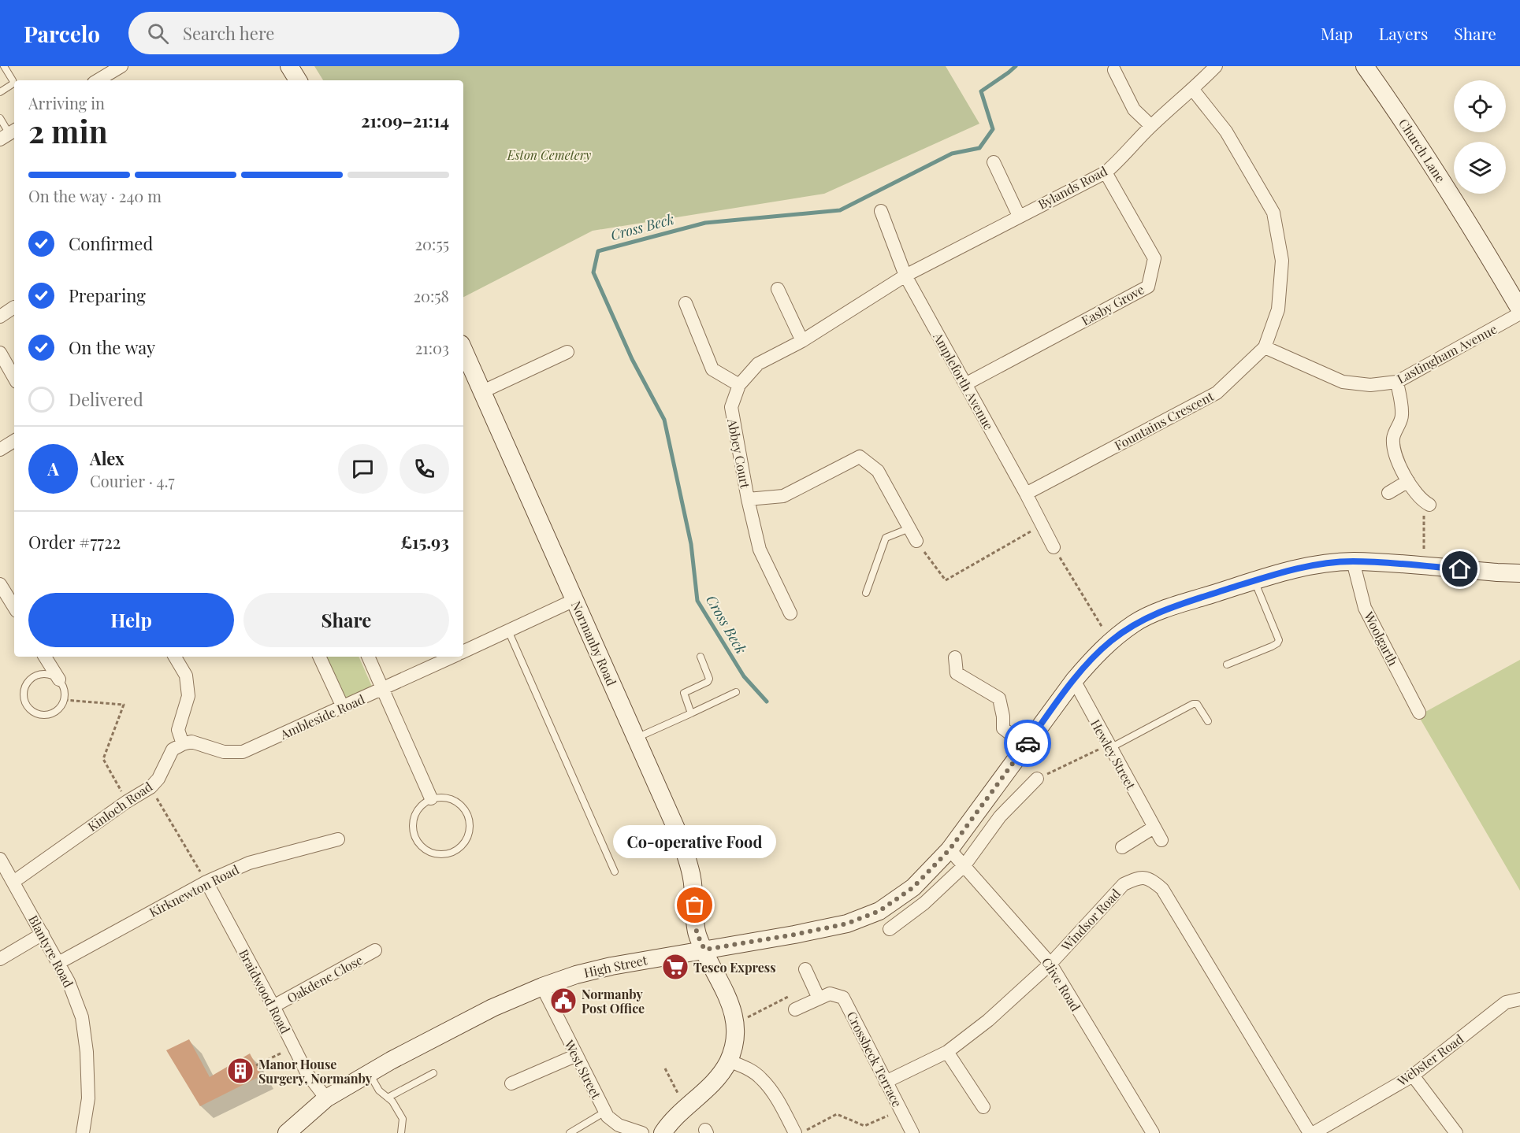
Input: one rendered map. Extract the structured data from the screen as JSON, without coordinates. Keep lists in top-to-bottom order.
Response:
{
  "streets": {
    "main road": ["Church Lane", "Normanby Road", "High Street"],
    "street": [
      "Bylands Road",
      "Easby Grove",
      "Lastingham Avenue",
      "Ampleforth Avenue",
      "Fountains Crescent",
      "Abbey Court",
      "Woolgarth",
      "Ambleside Road",
      "Hewley Street",
      "Kinloch Road",
      "Kirknewton Road",
      "Windsor Road",
      "Blantyre Road",
      "Oakdene Close",
      "Clive Road",
      "Braidwood Road",
      "Crossbeck Terrace",
      "Webster Road",
      "West Street"
    ]
  },
  "crossings": [
    ["Bylands Road", "Easby Grove"],
    ["Bylands Road", "Ampleforth Avenue"],
    ["Bylands Road", "Fountains Crescent"],
    ["Bylands Road", "Abbey Court"],
    ["Easby Grove", "Ampleforth Avenue"],
    ["Lastingham Avenue", "Fountains Crescent"],
    ["Ampleforth Avenue", "Fountains Crescent"],
    ["Ampleforth Avenue", "Abbey Court"],
    ["Woolgarth", "High Street"],
    ["Normanby Road", "High Street"],
    ["Ambleside Road", "Kinloch Road"],
    ["Hewley Street", "High Street"],
    ["Kinloch Road", "Blantyre Road"],
    ["Kirknewton Road", "Blantyre Road"],
    ["Kirknewton Road", "Braidwood Road"],
    ["Windsor Road", "Clive Road"],
    ["Windsor Road", "Crossbeck Terrace"],
    ["High Street", "Clive Road"],
    ["High Street", "Braidwood Road"],
    ["High Street", "West Street"],
    ["Oakdene Close", "Braidwood Road"]
  ],
  "water": ["Cross Beck"],
  "parks": ["Eston Cemetery"],
  "places": {
    "other": ["Co-operative Food"],
    "supermarket": ["Tesco Express"],
    "public building": ["Normanby Post Office"],
    "building": ["Manor House Surgery, Normanby"]
  },
  "page": {
    "header": "Parcelo",
    "search": "Search here",
    "nav": ["Map", "Layers", "Share"],
    "heading": ["2 min", "Arriving in", "21:09–21:14"],
    "panel": [
      "Alex",
      "Courier · 4.7",
      "Order #7722",
      "£15.93"
    ],
    "bar": "On the way · 240 m",
    "list": [
      ["Confirmed", "20:55"],
      ["Preparing", "20:58"],
      ["On the way", "21:03"],
      "Delivered"
    ],
    "round": "A",
    "buttons": ["Help", "Share"],
    "bubble": "Co-operative Food"
  }
}
